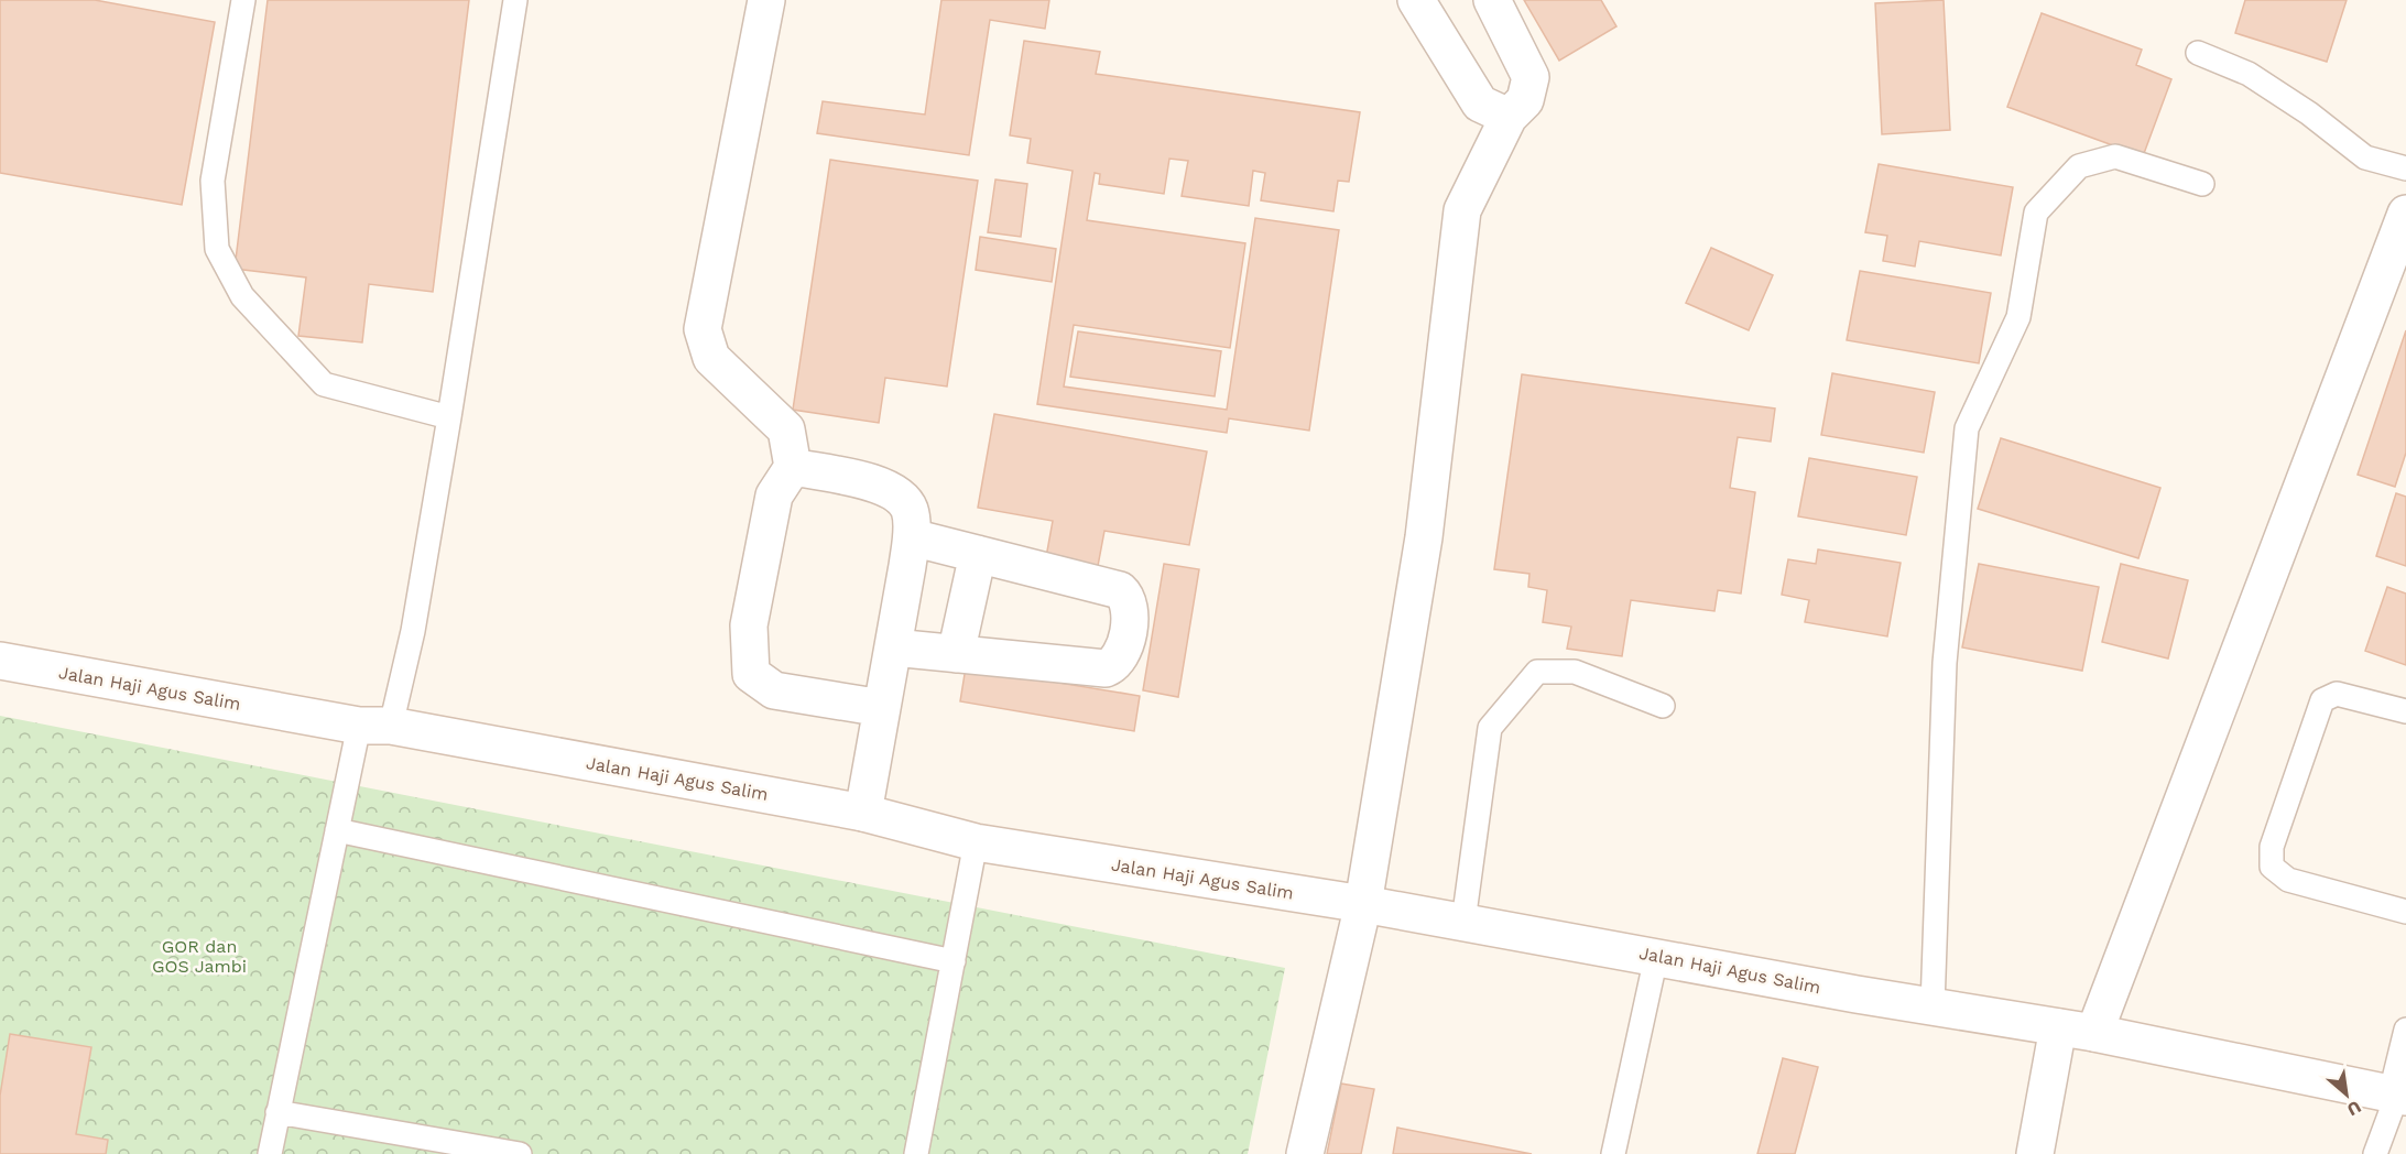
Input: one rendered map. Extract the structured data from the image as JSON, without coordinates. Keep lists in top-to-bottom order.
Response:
{
  "streets": {
    "street": ["Jalan Haji Agus Salim"]
  },
  "parks": ["GOR dan GOS Jambi"],
  "north": "bottom right"
}
